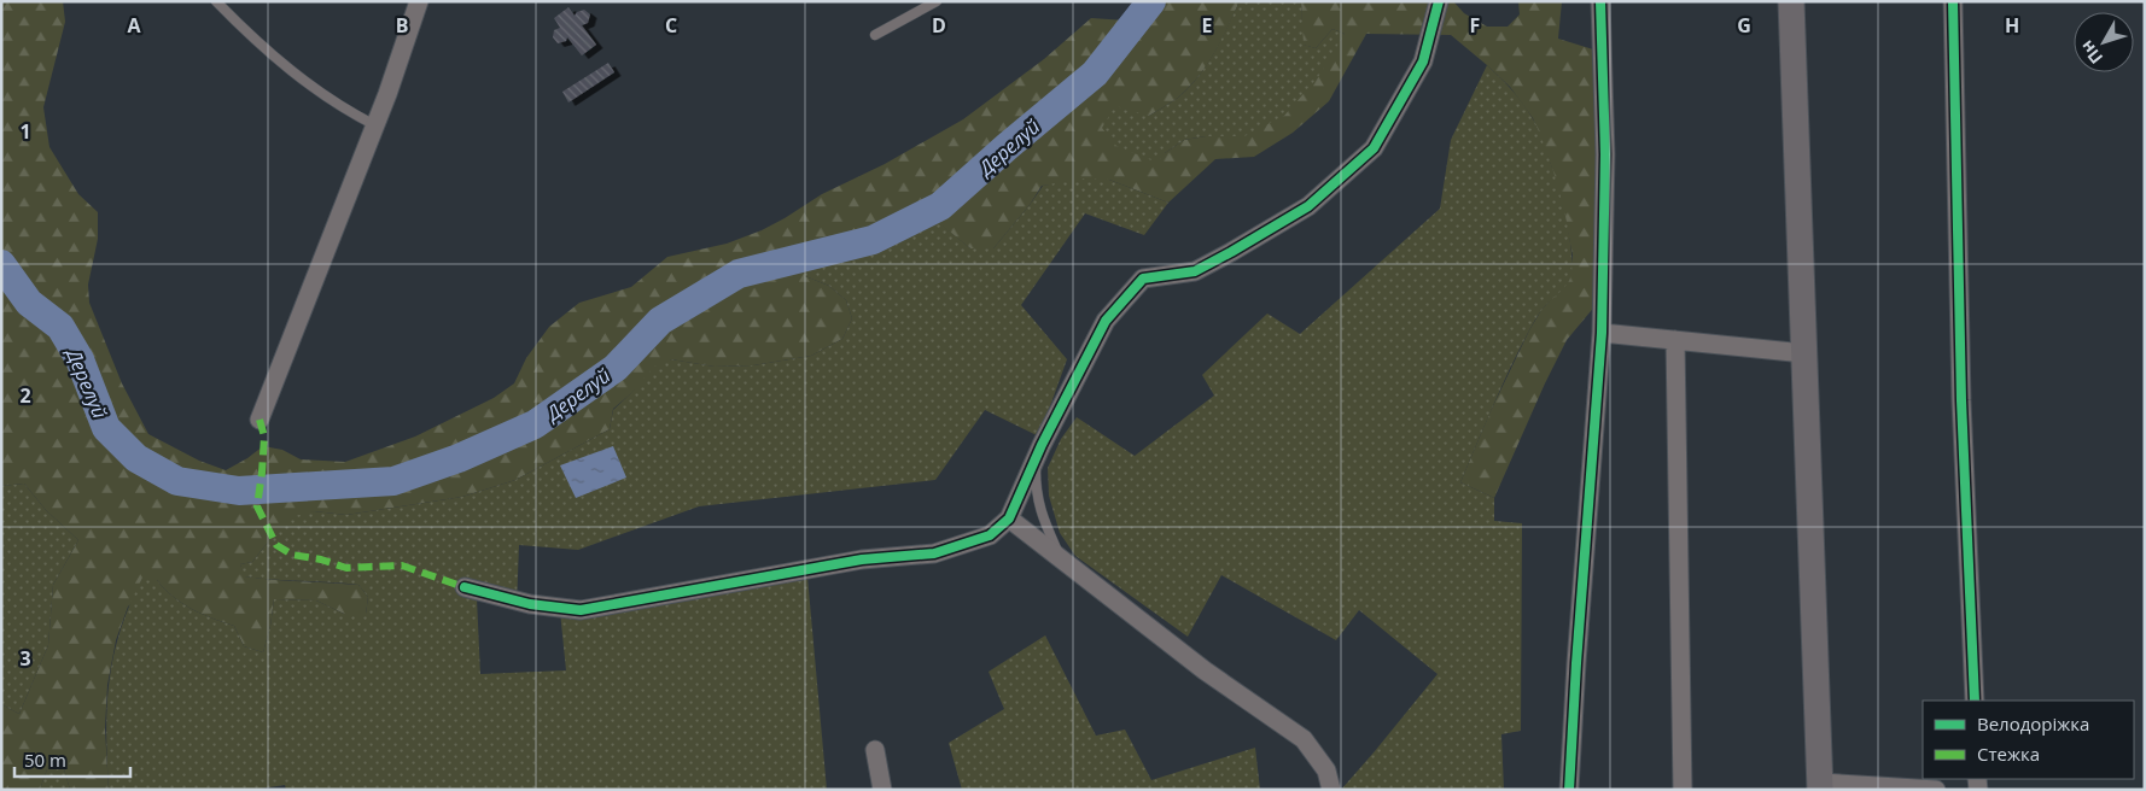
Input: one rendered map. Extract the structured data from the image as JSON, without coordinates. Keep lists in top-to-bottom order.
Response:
{
  "water": ["Дерелуй"],
  "legend": ["Велодоріжка", "Стежка"],
  "scale_bar": "50 m",
  "north": "bottom left",
  "grid": {
    "columns": [
      "A",
      "B",
      "C",
      "D",
      "E",
      "F",
      "G",
      "H"
    ],
    "rows": ["1", "2", "3"]
  }
}
